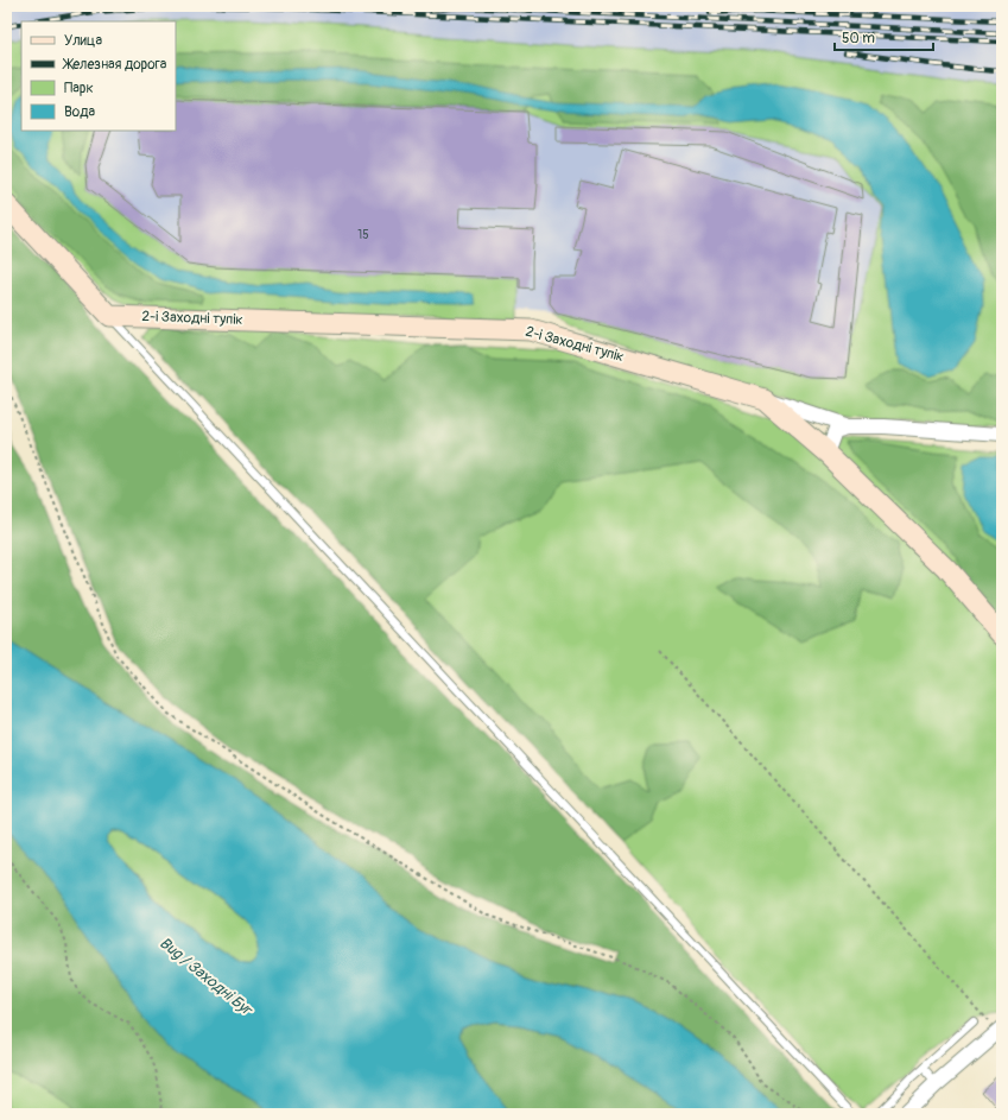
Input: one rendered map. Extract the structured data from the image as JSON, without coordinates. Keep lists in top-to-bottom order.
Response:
{
  "streets": {
    "main road": ["2-і Заходні тупік"]
  },
  "water": ["Bug / Заходні Буг"],
  "house_numbers": ["15"],
  "legend": [
    "Улица",
    "Железная дорога",
    "Парк",
    "Вода"
  ],
  "scale_bar": "50 m"
}
